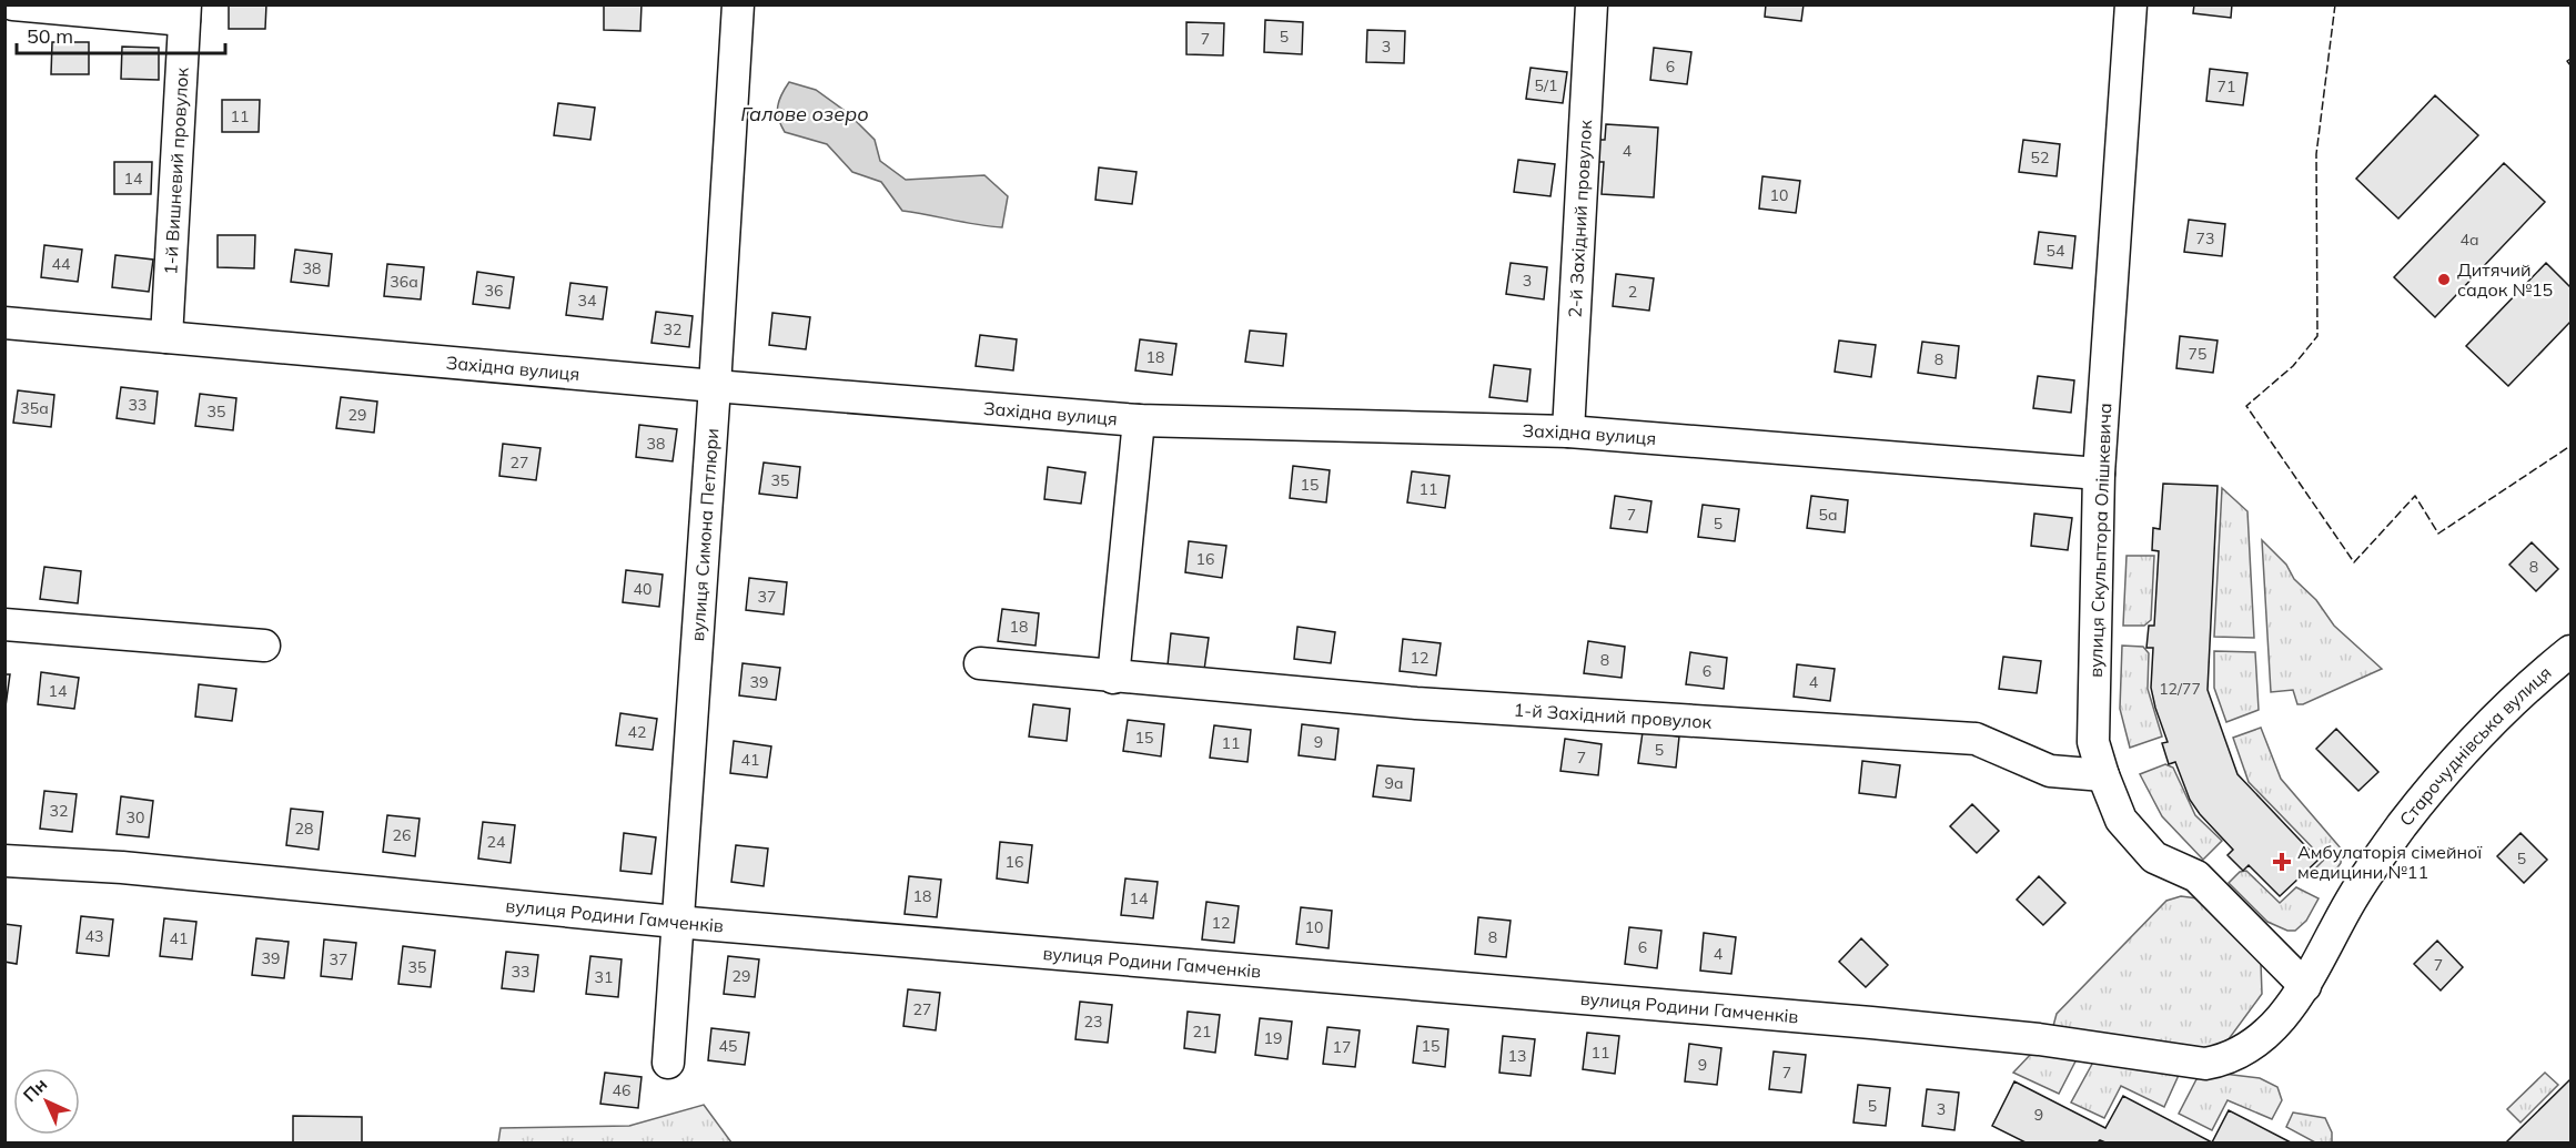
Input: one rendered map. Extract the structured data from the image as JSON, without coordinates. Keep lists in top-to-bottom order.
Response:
{
  "streets": {
    "street": [
      "1-й Вишневий провулок",
      "2-й Західний провулок",
      "Західна вулиця",
      "вулиця Симона Петлюри",
      "вулиця Скульптора Олішкевича",
      "1-й Західний провулок",
      "Старочуднівська вулиця",
      "вулиця Родини Гамченків"
    ]
  },
  "crossings": [
    ["1-й Вишневий провулок", "Західна вулиця"],
    ["2-й Західний провулок", "Західна вулиця"],
    ["Західна вулиця", "вулиця Симона Петлюри"],
    ["Західна вулиця", "вулиця Скульптора Олішкевича"],
    ["вулиця Симона Петлюри", "вулиця Родини Гамченків"],
    ["вулиця Скульптора Олішкевича", "1-й Західний провулок"],
    ["вулиця Скульптора Олішкевича", "Старочуднівська вулиця"],
    ["Старочуднівська вулиця", "вулиця Родини Гамченків"]
  ],
  "water": ["Галове озеро"],
  "places": {
    "other": ["Дитячий садок №15"],
    "health": ["Амбулаторія сімейної медицини №11"]
  },
  "house_numbers": [
    "5",
    "7",
    "3",
    "6",
    "5/1",
    "71",
    "11",
    "4",
    "52",
    "14",
    "10",
    "73",
    "4а",
    "54",
    "44",
    "38",
    "3",
    "36а",
    "36",
    "2",
    "34",
    "32",
    "75",
    "18",
    "8",
    "33",
    "35а",
    "35",
    "29",
    "38",
    "27",
    "35",
    "15",
    "11",
    "7",
    "5а",
    "5",
    "16",
    "8",
    "40",
    "37",
    "18",
    "12",
    "8",
    "6",
    "39",
    "4",
    "12/77",
    "14",
    "42",
    "15",
    "9",
    "11",
    "5",
    "7",
    "41",
    "9а",
    "32",
    "30",
    "28",
    "26",
    "24",
    "5",
    "16",
    "18",
    "14",
    "12",
    "10",
    "43",
    "8",
    "41",
    "6",
    "4",
    "39",
    "37",
    "7",
    "35",
    "33",
    "29",
    "31",
    "27",
    "23",
    "21",
    "19",
    "45",
    "15",
    "17",
    "11",
    "13",
    "9",
    "7",
    "46",
    "5",
    "3",
    "9"
  ],
  "scale_bar": "50 m",
  "north": "top left"
}
